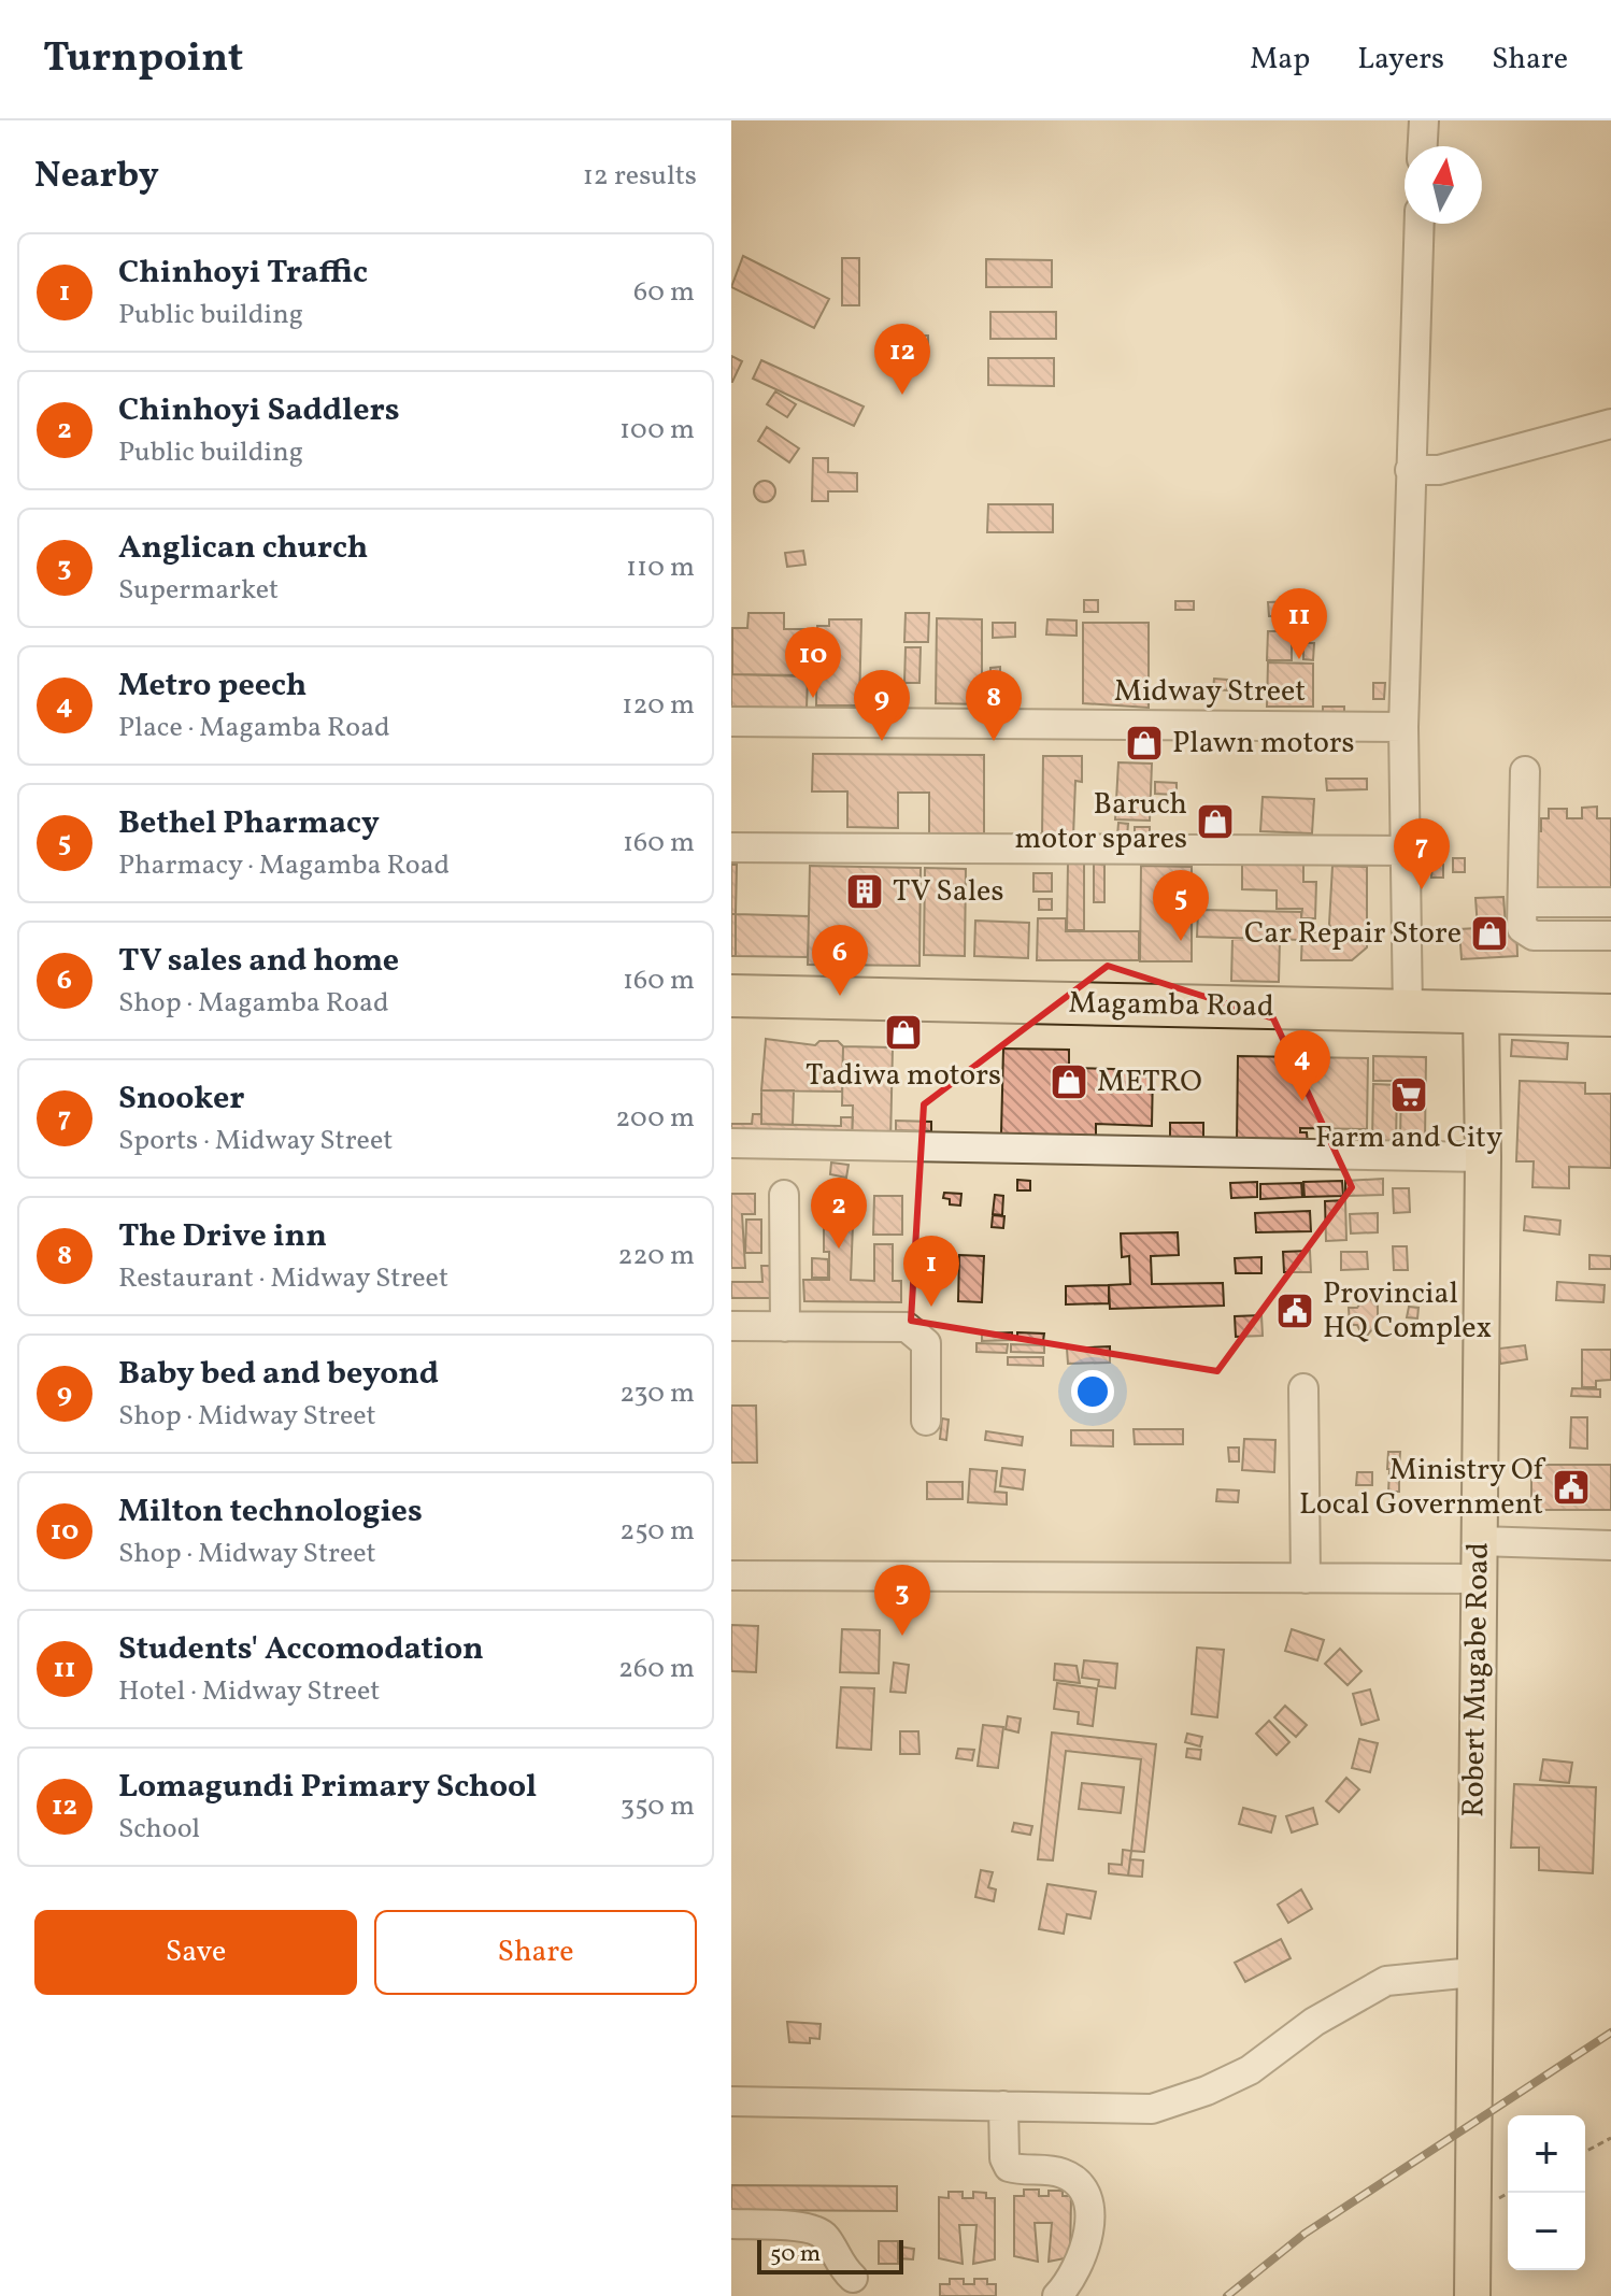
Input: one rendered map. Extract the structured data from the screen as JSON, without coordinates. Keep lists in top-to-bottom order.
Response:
{
  "streets": {
    "highway": ["Magamba Road"],
    "main road": ["Robert Mugabe Road"],
    "street": ["Midway Street"]
  },
  "crossings": [
    ["Magamba Road", "Robert Mugabe Road"]
  ],
  "places": {
    "shop": [
      "Plawn motors",
      "Baruch motor spares",
      "Car Repair Store",
      "Tadiwa motors",
      "METRO"
    ],
    "building": ["TV Sales"],
    "supermarket": ["Farm and City"],
    "public building": ["Provincial HQ Complex", "Ministry Of Local Government"]
  },
  "scale_bar": "50 m",
  "north": "top",
  "page": {
    "header": "Turnpoint",
    "nav": ["Map", "Layers", "Share"],
    "heading": ["Nearby", "12 results"],
    "list": [
      {
        "mark": "1",
        "name": "Chinhoyi Traffic",
        "note": "Public building",
        "value": "60 m"
      },
      {
        "mark": "2",
        "name": "Chinhoyi Saddlers",
        "note": "Public building",
        "value": "100 m"
      },
      {
        "mark": "3",
        "name": "Anglican church",
        "note": "Supermarket",
        "value": "110 m"
      },
      {
        "mark": "4",
        "name": "Metro peech",
        "note": "Place · Magamba Road",
        "value": "120 m"
      },
      {
        "mark": "5",
        "name": "Bethel Pharmacy",
        "note": "Pharmacy · Magamba Road",
        "value": "160 m"
      },
      {
        "mark": "6",
        "name": "TV sales and home",
        "note": "Shop · Magamba Road",
        "value": "160 m"
      },
      {
        "mark": "7",
        "name": "Snooker",
        "note": "Sports · Midway Street",
        "value": "200 m"
      },
      {
        "mark": "8",
        "name": "The Drive inn",
        "note": "Restaurant · Midway Street",
        "value": "220 m"
      },
      {
        "mark": "9",
        "name": "Baby bed and beyond",
        "note": "Shop · Midway Street",
        "value": "230 m"
      },
      {
        "mark": "10",
        "name": "Milton technologies",
        "note": "Shop · Midway Street",
        "value": "250 m"
      },
      {
        "mark": "11",
        "name": "Students' Accomodation",
        "note": "Hotel · Midway Street",
        "value": "260 m"
      },
      {
        "mark": "12",
        "name": "Lomagundi Primary School",
        "note": "School",
        "value": "350 m"
      }
    ],
    "pins": [
      "12",
      "11",
      "10",
      "8",
      "9",
      "7",
      "5",
      "6",
      "4",
      "2",
      "1",
      "3"
    ],
    "buttons": ["Save", "Share"],
    "map_buttons": ["+", "−"],
    "scale": "50 m"
  }
}
